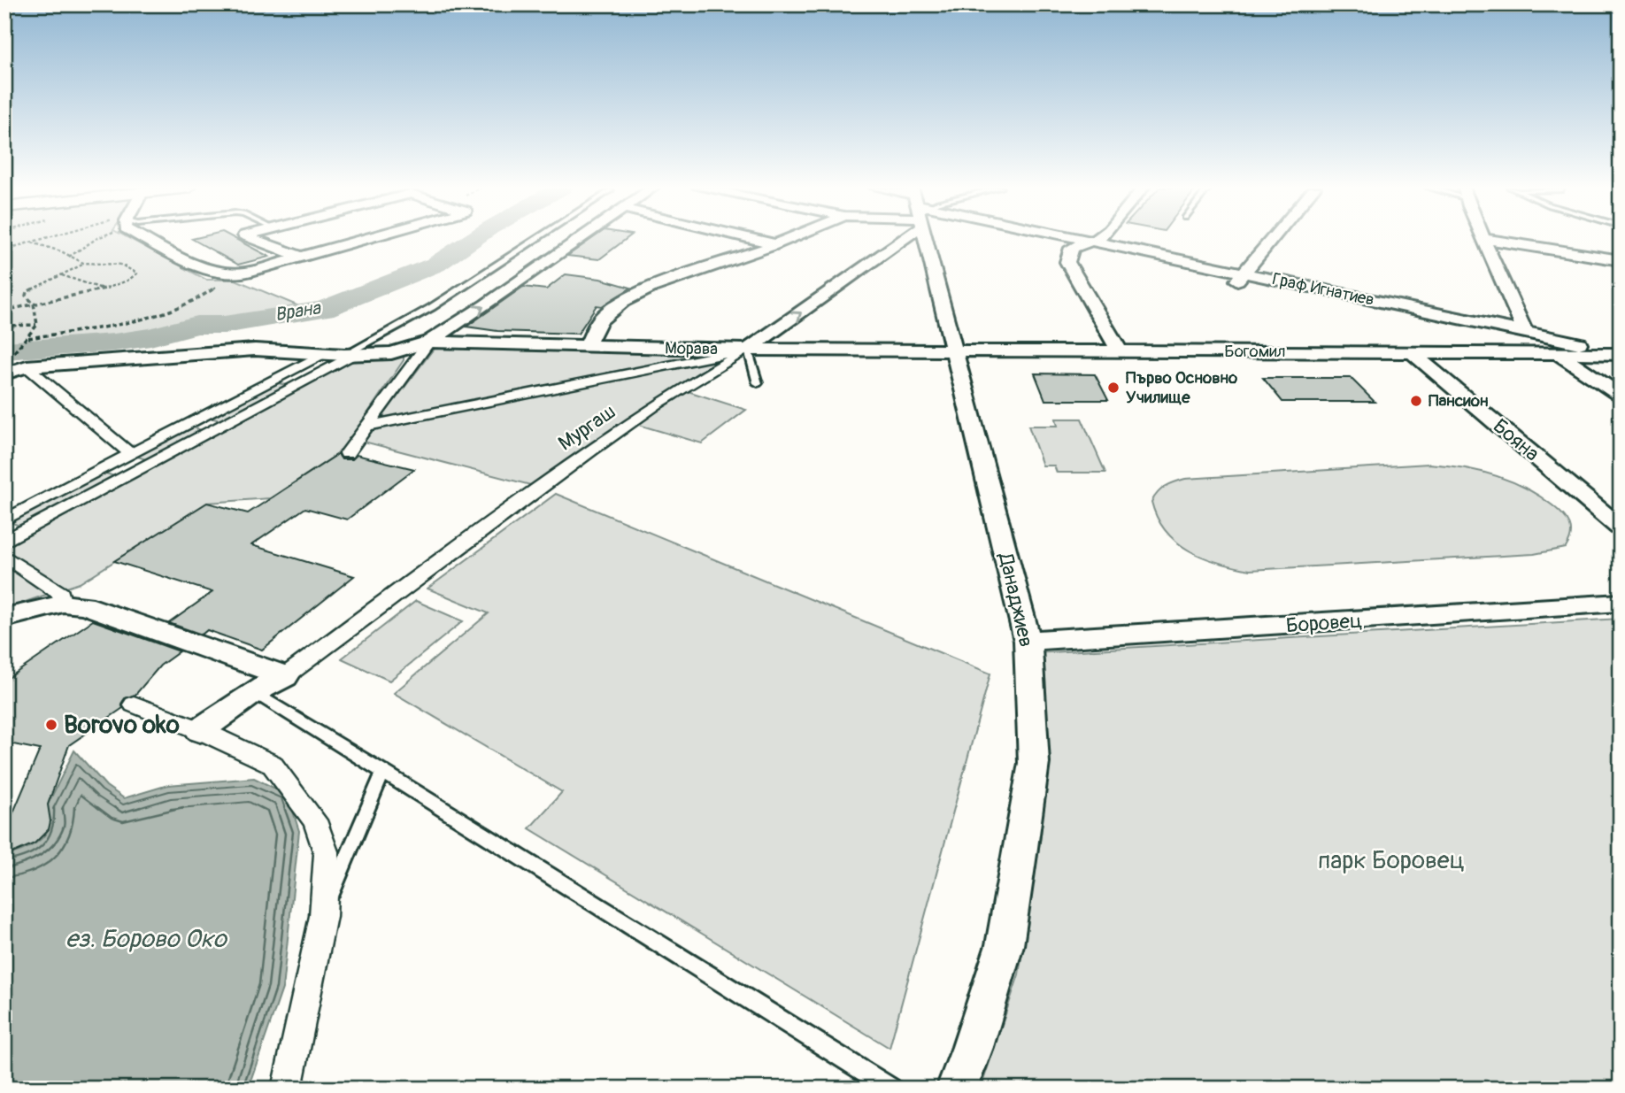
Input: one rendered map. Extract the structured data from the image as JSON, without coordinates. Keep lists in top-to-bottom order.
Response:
{
  "streets": {
    "street": [
      "Граф Игнатиев",
      "Морава",
      "Богомил",
      "Мургаш",
      "Бояна",
      "Данаджиев",
      "Боровец"
    ]
  },
  "crossings": [
    ["Граф Игнатиев", "Богомил"],
    ["Морава", "Богомил"],
    ["Морава", "Мургаш"],
    ["Морава", "Данаджиев"],
    ["Богомил", "Бояна"],
    ["Богомил", "Данаджиев"],
    ["Данаджиев", "Боровец"]
  ],
  "water": ["Врана", "ез. Борово Око"],
  "parks": ["парк Боровец"],
  "places": ["Първо Основно Училище", "Пансион", "Borovo oko"]
}
